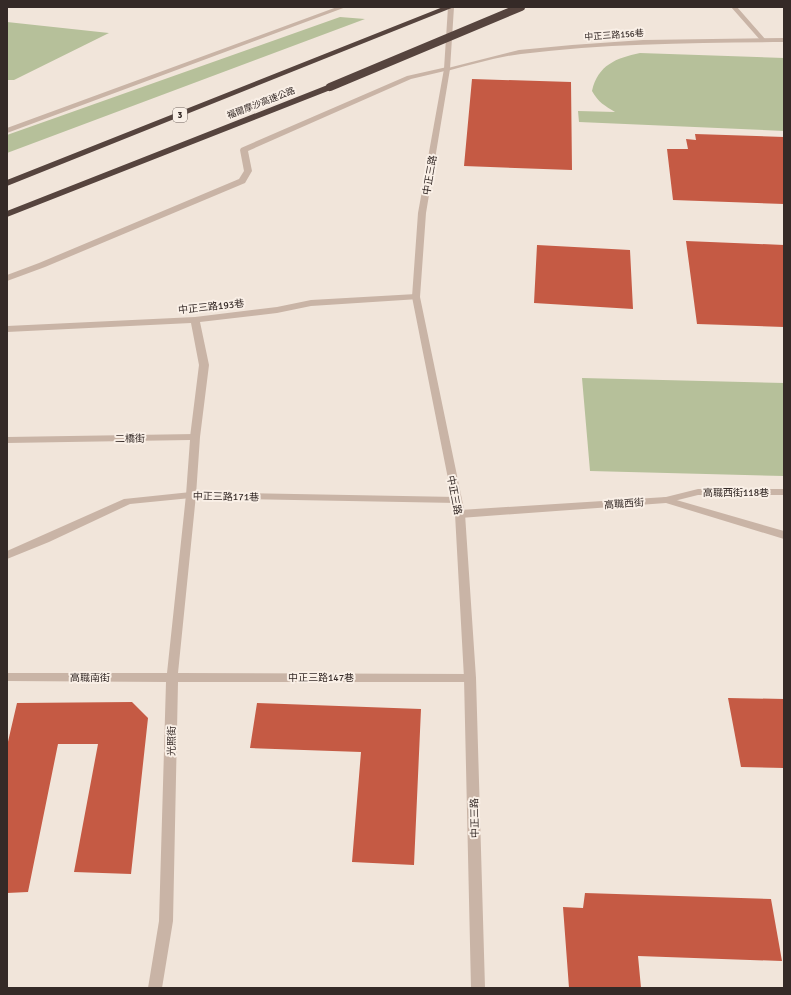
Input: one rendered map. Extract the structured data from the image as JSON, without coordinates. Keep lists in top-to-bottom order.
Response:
{
  "streets": {
    "highway": ["福爾摩沙高速公路", "3"],
    "street": [
      "中正三路156巷",
      "中正三路",
      "中正三路193巷",
      "二橋街",
      "高職西街118巷",
      "中正三路171巷",
      "高職西街",
      "高職南街",
      "中正三路147巷",
      "光照街"
    ]
  },
  "crossings": [
    ["中正三路156巷", "中正三路"],
    ["福爾摩沙高速公路", "中正三路"],
    ["中正三路", "中正三路193巷"],
    ["中正三路", "中正三路171巷"],
    ["中正三路", "高職西街"],
    ["中正三路", "中正三路147巷"],
    ["高職西街118巷", "高職西街"],
    ["中正三路171巷", "光照街"],
    ["高職南街", "中正三路147巷"],
    ["高職南街", "光照街"],
    ["中正三路147巷", "光照街"]
  ]
}
